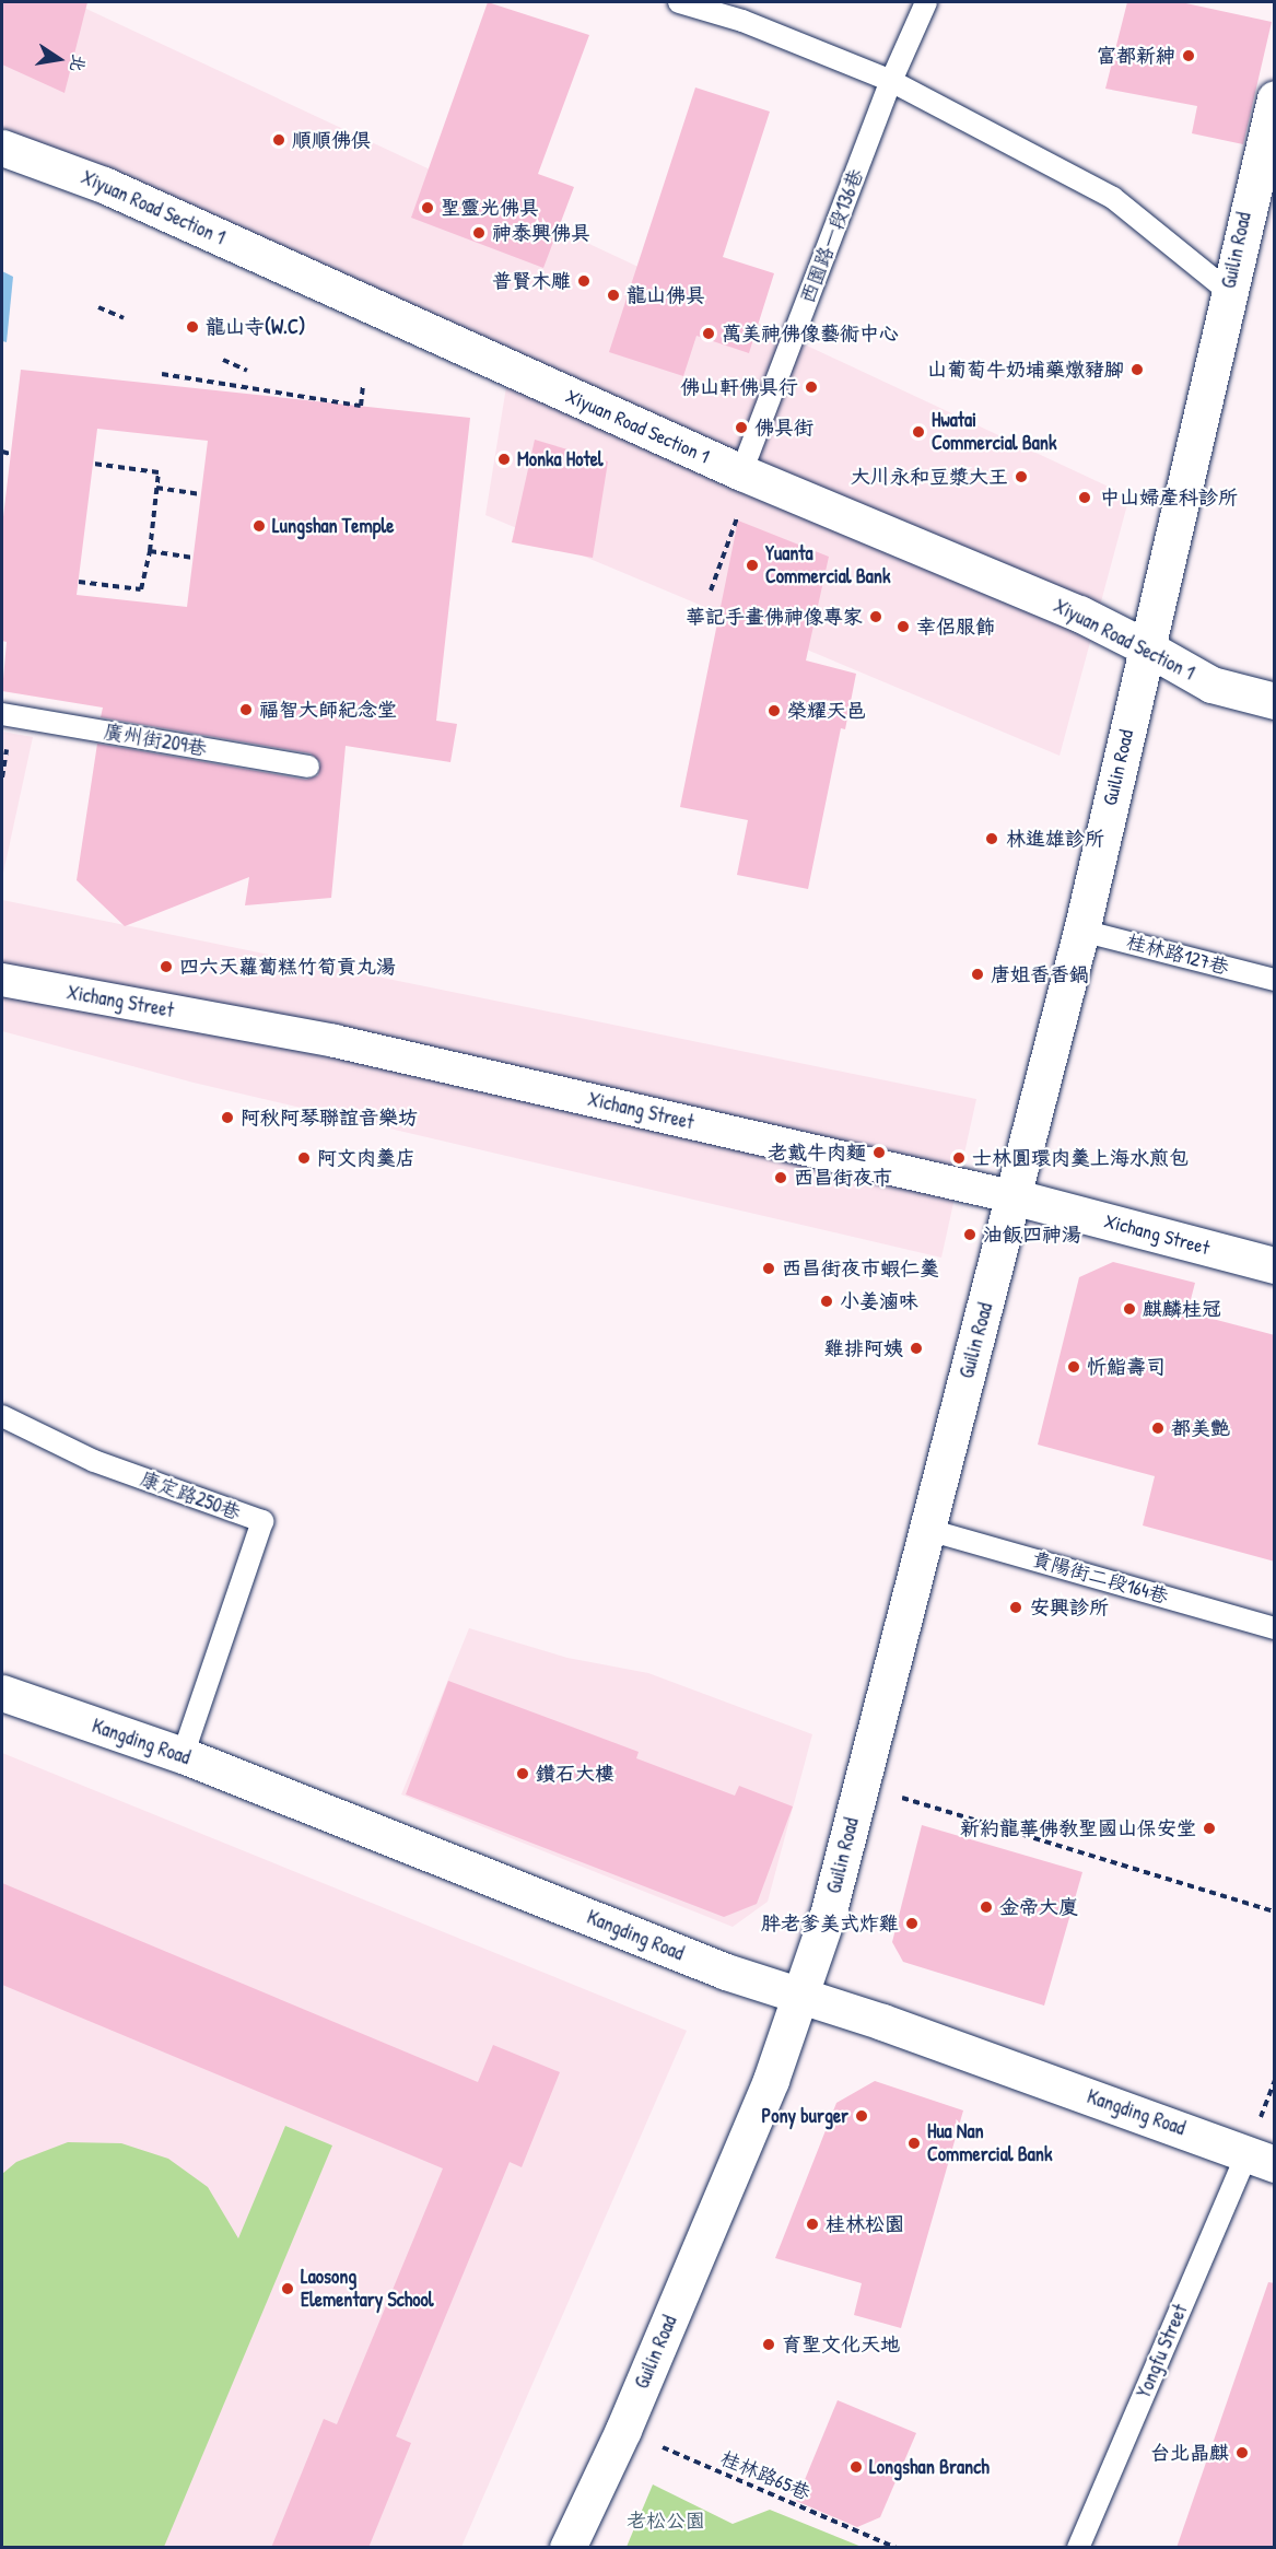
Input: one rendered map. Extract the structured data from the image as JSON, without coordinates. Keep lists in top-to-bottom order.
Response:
{
  "streets": {
    "street": [
      "Xiyuan Road Section 1",
      "Guilin Road",
      "Xichang Street",
      "Kangding Road"
    ],
    "lane": [
      "西園路一段136巷",
      "廣州街209巷",
      "桂林路127巷",
      "康定路250巷",
      "貴陽街二段164巷",
      "Yongfu Street"
    ],
    "path": ["桂林路65巷"]
  },
  "crossings": [
    ["Xiyuan Road Section 1", "西園路一段136巷"],
    ["Xiyuan Road Section 1", "Guilin Road"],
    ["Guilin Road", "桂林路127巷"],
    ["Guilin Road", "Xichang Street"],
    ["Guilin Road", "貴陽街二段164巷"],
    ["Guilin Road", "Kangding Road"],
    ["Guilin Road", "桂林路65巷"],
    ["康定路250巷", "Kangding Road"],
    ["Kangding Road", "Yongfu Street"]
  ],
  "parks": ["老松公園"],
  "places": [
    "富都新紳",
    "順順佛俱",
    "聖靈光佛具",
    "神泰興佛具",
    "普賢木雕",
    "龍山佛具",
    "龍山寺(W.C)",
    "萬美神佛像藝術中心",
    "山葡萄牛奶埔藥燉豬腳",
    "佛山軒佛具行",
    "佛具街",
    "Hwatai Commercial Bank",
    "Monka Hotel",
    "大川永和豆漿大王",
    "中山婦產科診所",
    "Lungshan Temple",
    "Yuanta Commercial Bank",
    "華記手畫佛神像專家",
    "幸侶服飾",
    "福智大師紀念堂",
    "榮耀天邑",
    "林進雄診所",
    "四六天蘿蔔糕竹筍貢丸湯",
    "唐姐香香鍋",
    "阿秋阿琴聯誼音樂坊",
    "老戴牛肉麵",
    "阿文肉羹店",
    "士林圓環肉羹上海水煎包",
    "西昌街夜市",
    "油飯四神湯",
    "西昌街夜市蝦仁羹",
    "小姜滷味",
    "麒麟桂冠",
    "雞排阿姨",
    "忻鮨壽司",
    "都美艷",
    "安興診所",
    "鑽石大樓",
    "新約龍華佛教聖國山保安堂",
    "金帝大廈",
    "胖老爹美式炸雞",
    "Pony burger",
    "Hua Nan Commercial Bank",
    "桂林松園",
    "Laosong Elementary School",
    "育聖文化天地",
    "台北晶麒",
    "Longshan Branch"
  ],
  "north": "right"
}
